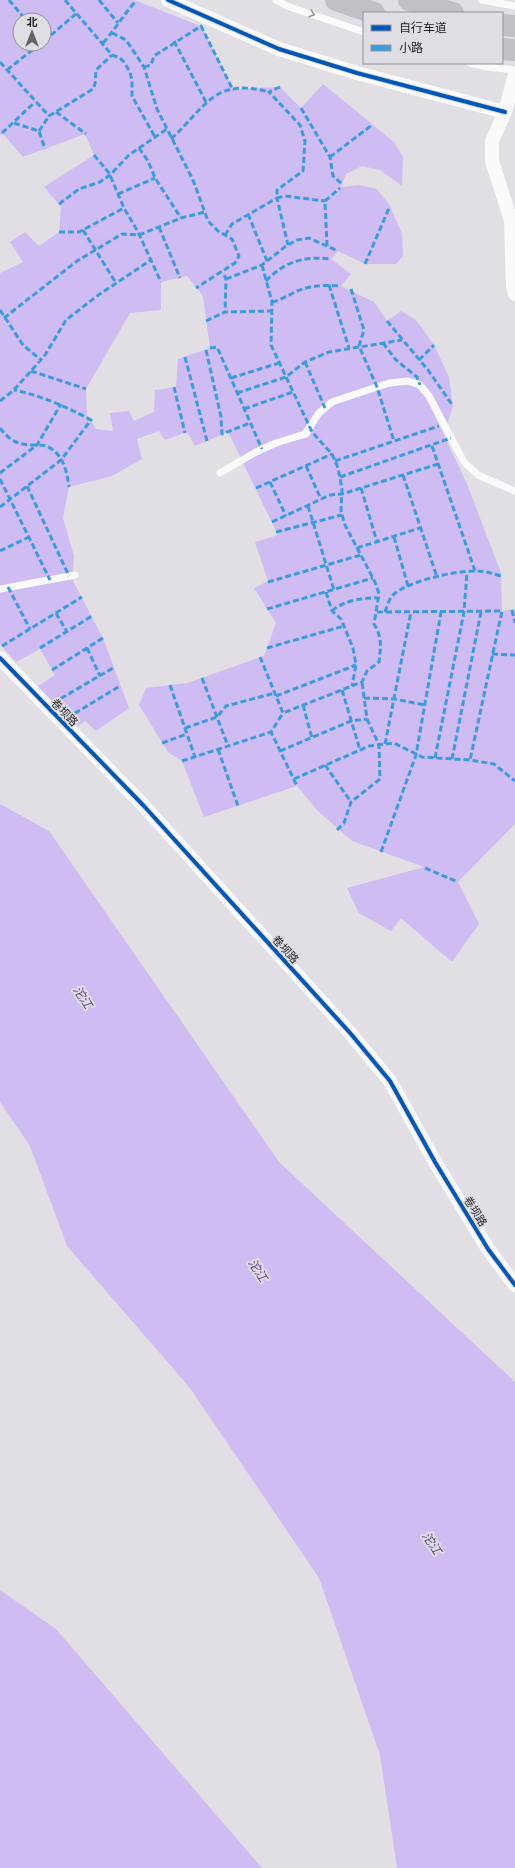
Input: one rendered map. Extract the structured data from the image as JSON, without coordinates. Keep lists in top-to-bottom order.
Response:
{
  "streets": {
    "street": ["卷坝路"]
  },
  "water": ["沱江"],
  "legend": ["自行车道", "小路"],
  "north": "top"
}
